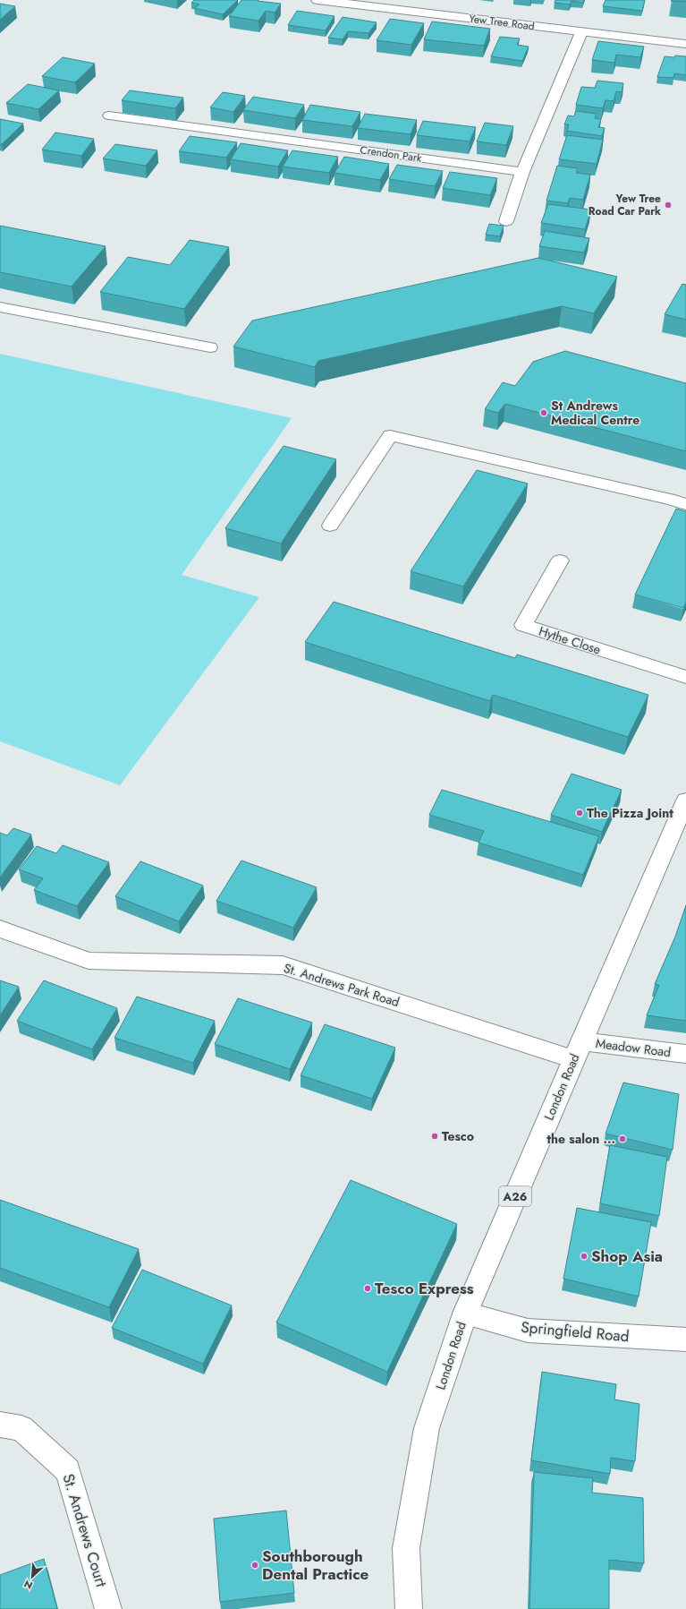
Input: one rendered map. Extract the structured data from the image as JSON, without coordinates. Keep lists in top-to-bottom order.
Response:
{
  "streets": {
    "main road": [
      "Yew Tree Road",
      "Crendon Park",
      "Hythe Close",
      "St. Andrews Park Road",
      "Meadow Road",
      "London Road",
      "A26",
      "Springfield Road",
      "St. Andrews Court"
    ]
  },
  "crossings": [
    ["St. Andrews Park Road", "Meadow Road"],
    ["St. Andrews Park Road", "London Road"],
    ["Meadow Road", "London Road"],
    ["London Road", "Springfield Road"]
  ],
  "places": [
    "Yew Tree Road Car Park",
    "St Andrews Medical Centre",
    "The Pizza Joint",
    "Tesco",
    "the salon ...",
    "Shop Asia",
    "Tesco Express",
    "Southborough Dental Practice"
  ],
  "north": "bottom left"
}
